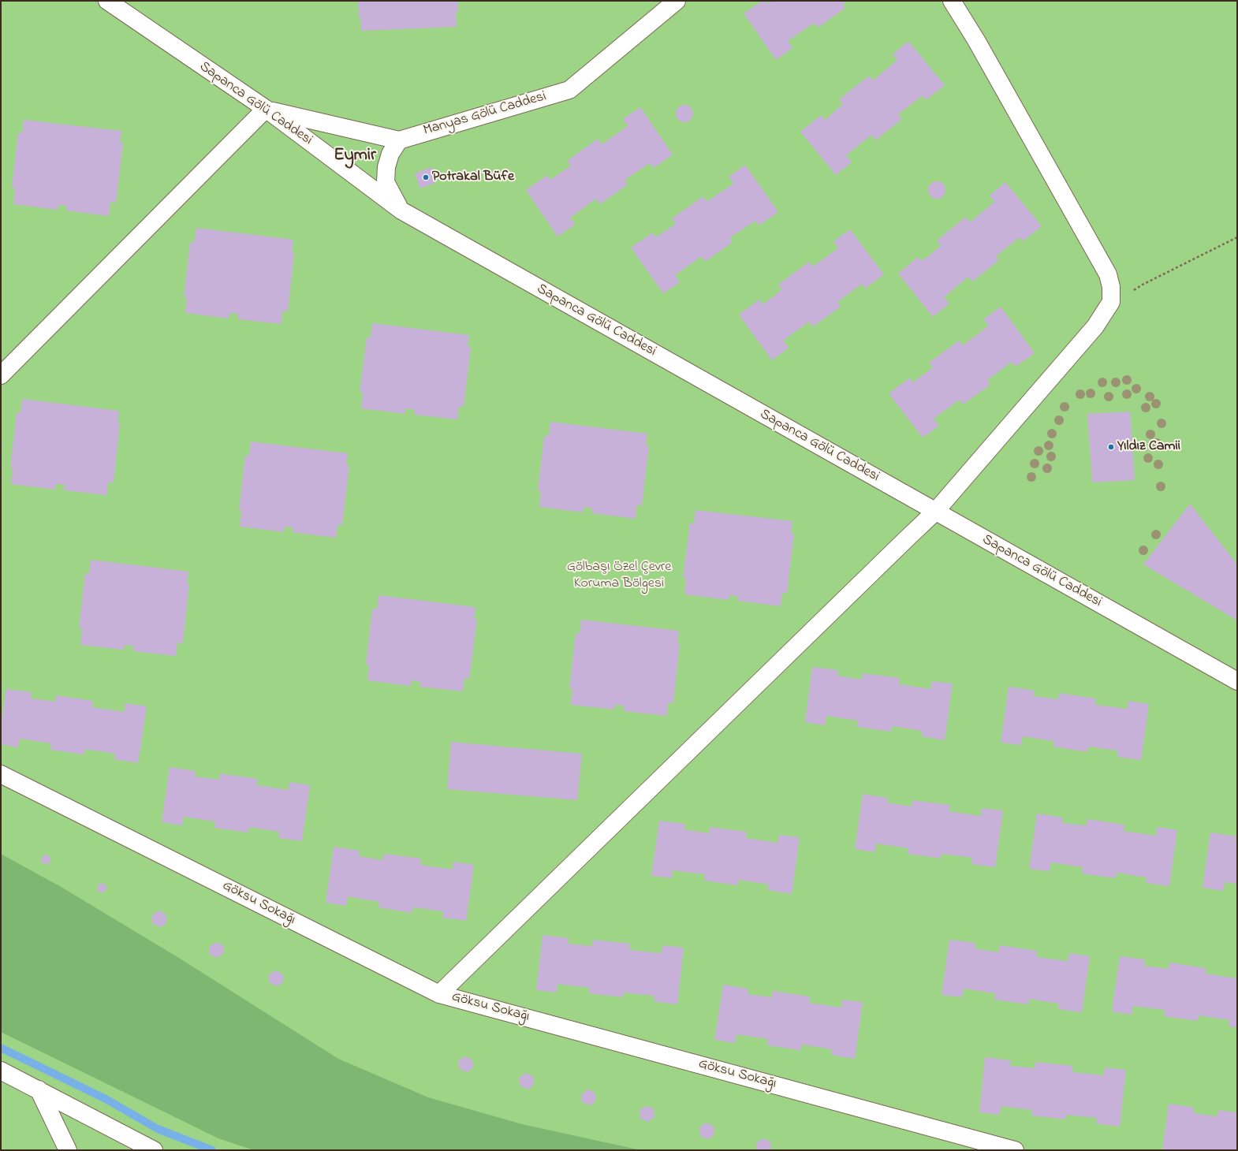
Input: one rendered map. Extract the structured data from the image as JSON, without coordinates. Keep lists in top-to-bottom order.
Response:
{
  "streets": {
    "street": ["Sapanca Gölü Caddesi", "Manyas Gölü Caddesi", "Göksu Sokağı"]
  },
  "crossings": [
    ["Sapanca Gölü Caddesi", "Manyas Gölü Caddesi"]
  ],
  "districts": ["Eymir"],
  "parks": ["Gölbaşı Özel Çevre Koruma Bölgesi"],
  "places": ["Potrakal Büfe", "Yıldız Camii"]
}
